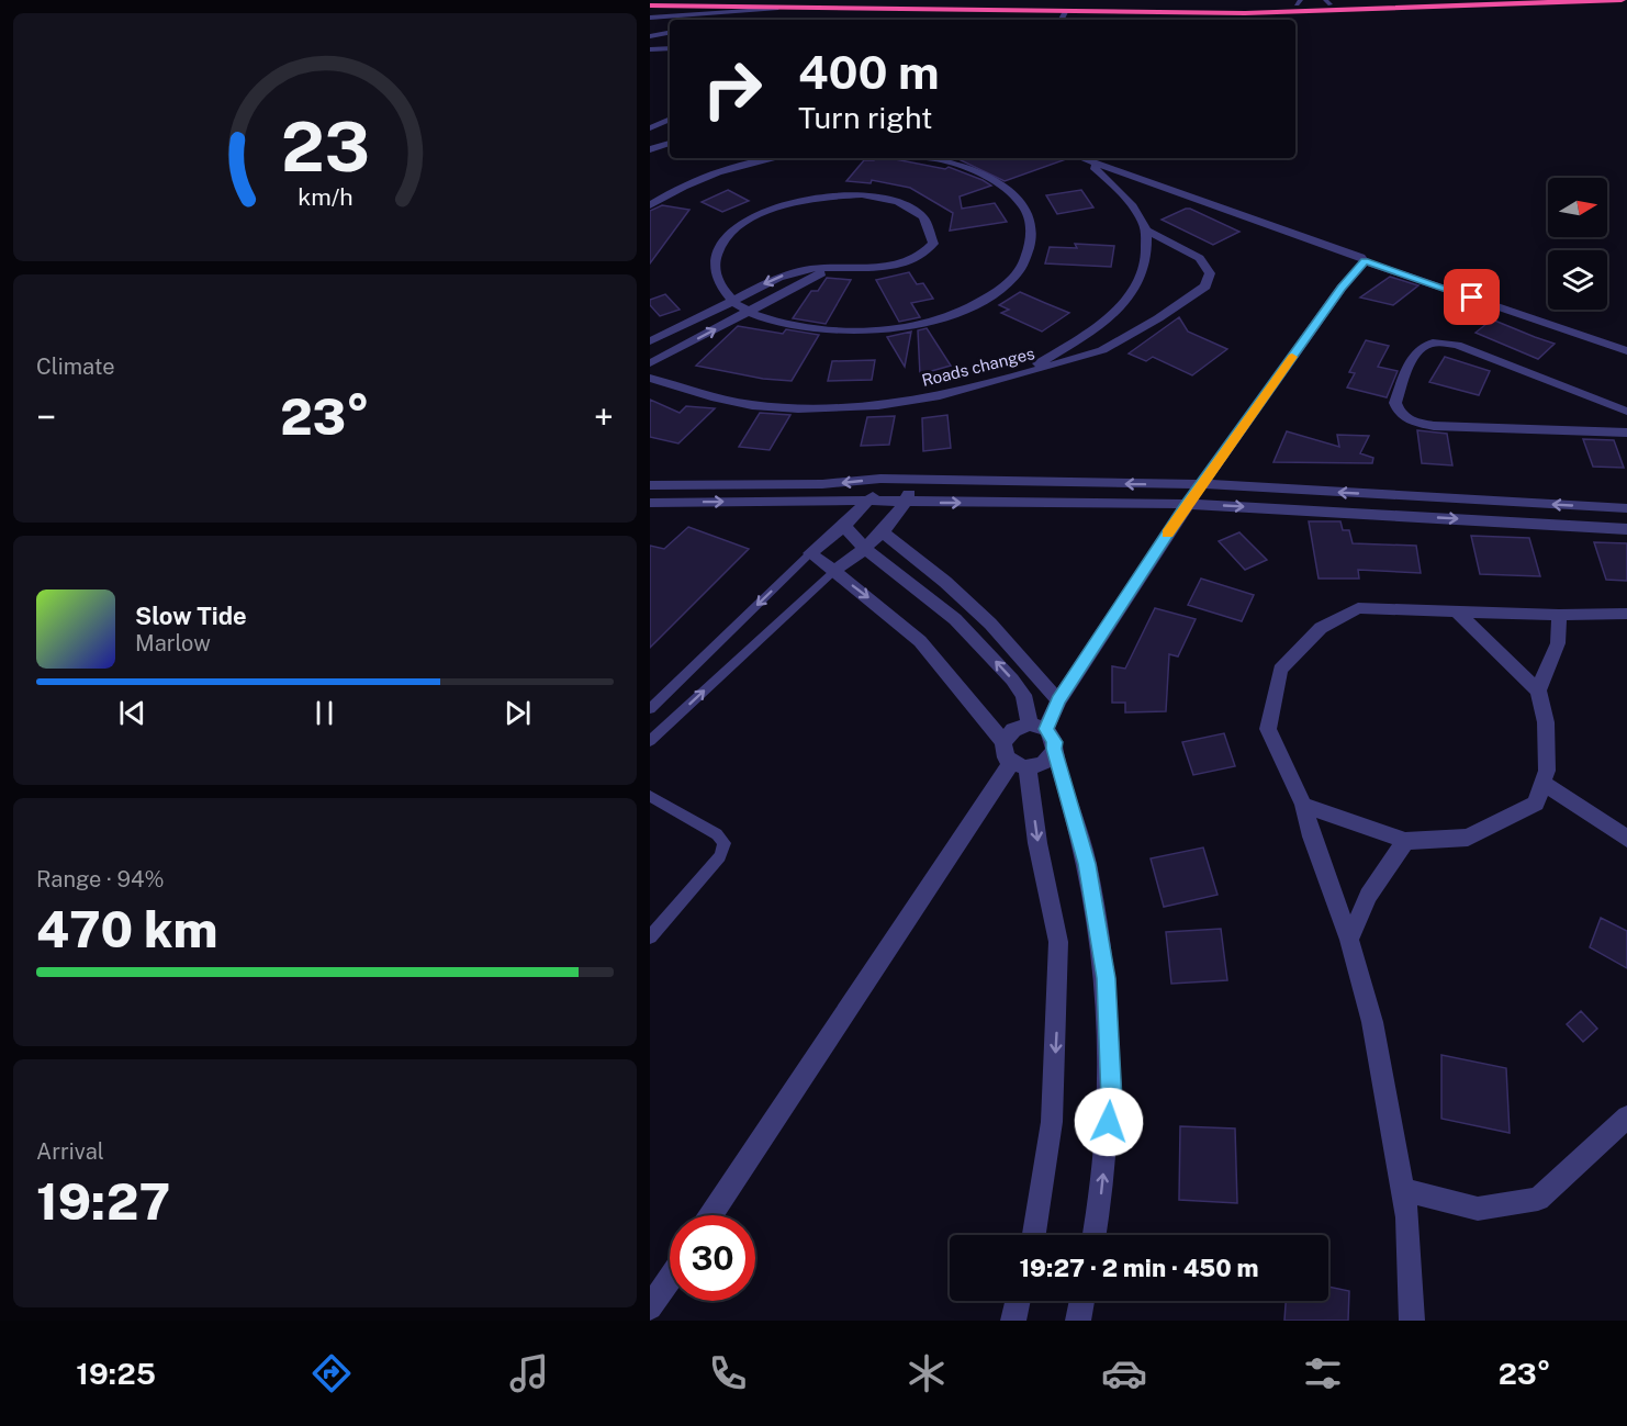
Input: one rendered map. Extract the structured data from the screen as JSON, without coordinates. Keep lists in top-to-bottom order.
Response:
{
  "streets": {
    "street": ["Roads changes"]
  },
  "north": "right",
  "page": {
    "turn": ["400 m", "Turn right"],
    "tile": [
      "Climate",
      ["Range · 94%", "470 km"],
      ["Arrival", "19:27"]
    ],
    "heat": ["−", "23°", "+"],
    "song": ["Slow Tide", "Marlow"],
    "limit": "30",
    "trip": "19:27 · 2 min · 450 m",
    "tabs": ["19:25", "23°"],
    "gauge": ["23", "km/h"]
  }
}
